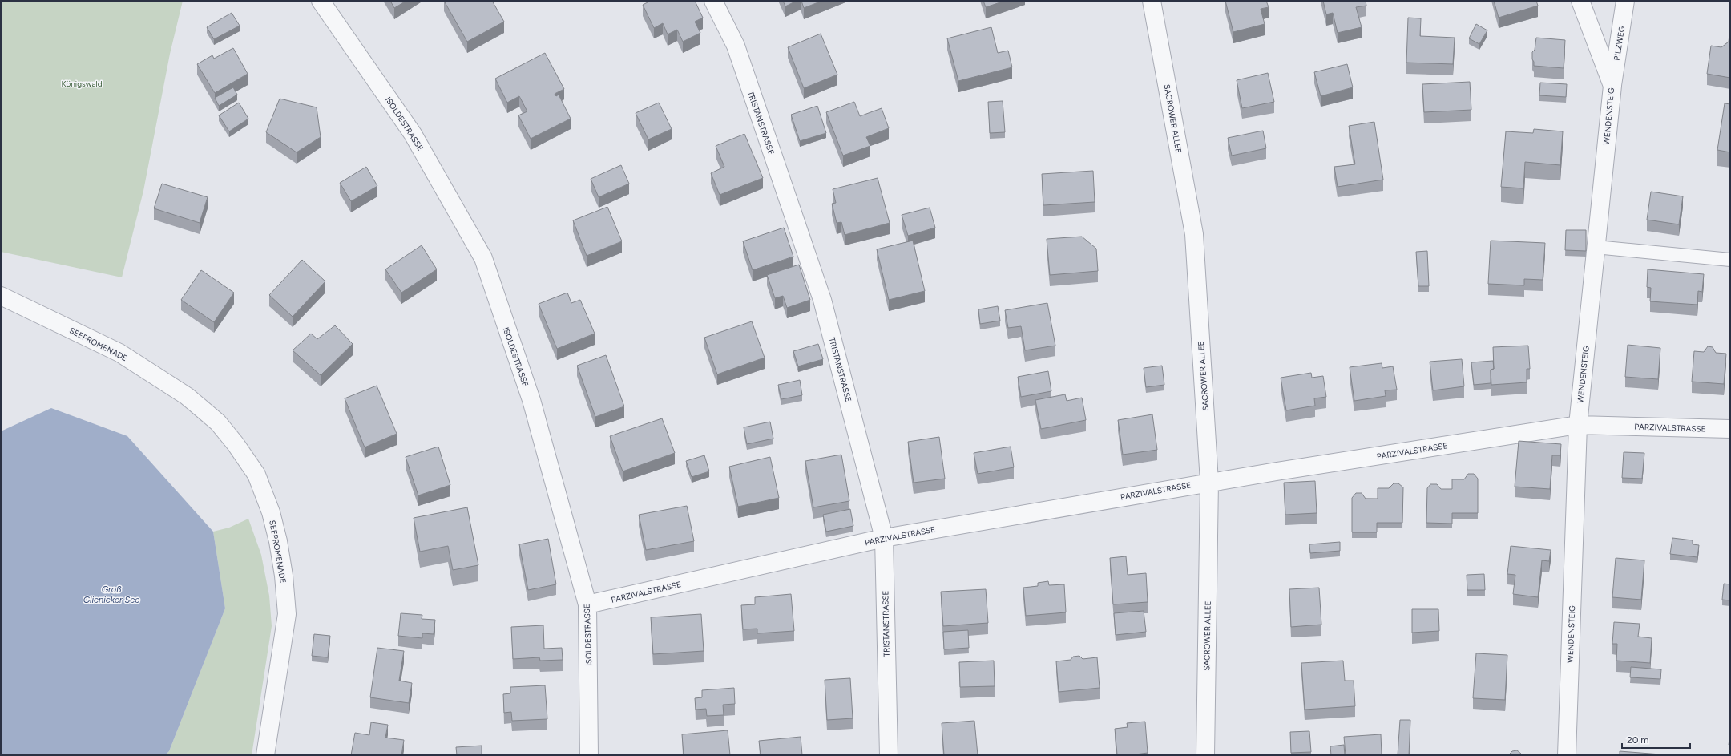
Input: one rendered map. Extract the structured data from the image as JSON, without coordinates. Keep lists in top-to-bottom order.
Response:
{
  "streets": {
    "street": [
      "PILZWEG",
      "WENDENSTEIG",
      "SACROWER ALLEE",
      "TRISTANSTRASSE",
      "ISOLDESTRASSE",
      "SEEPROMENADE",
      "PARZIVALSTRASSE"
    ]
  },
  "crossings": [
    ["PILZWEG", "WENDENSTEIG"],
    ["WENDENSTEIG", "PARZIVALSTRASSE"],
    ["SACROWER ALLEE", "PARZIVALSTRASSE"],
    ["TRISTANSTRASSE", "PARZIVALSTRASSE"],
    ["ISOLDESTRASSE", "PARZIVALSTRASSE"]
  ],
  "water": ["Groß Glienicker See"],
  "parks": ["Königswald"],
  "scale_bar": "20 m"
}
